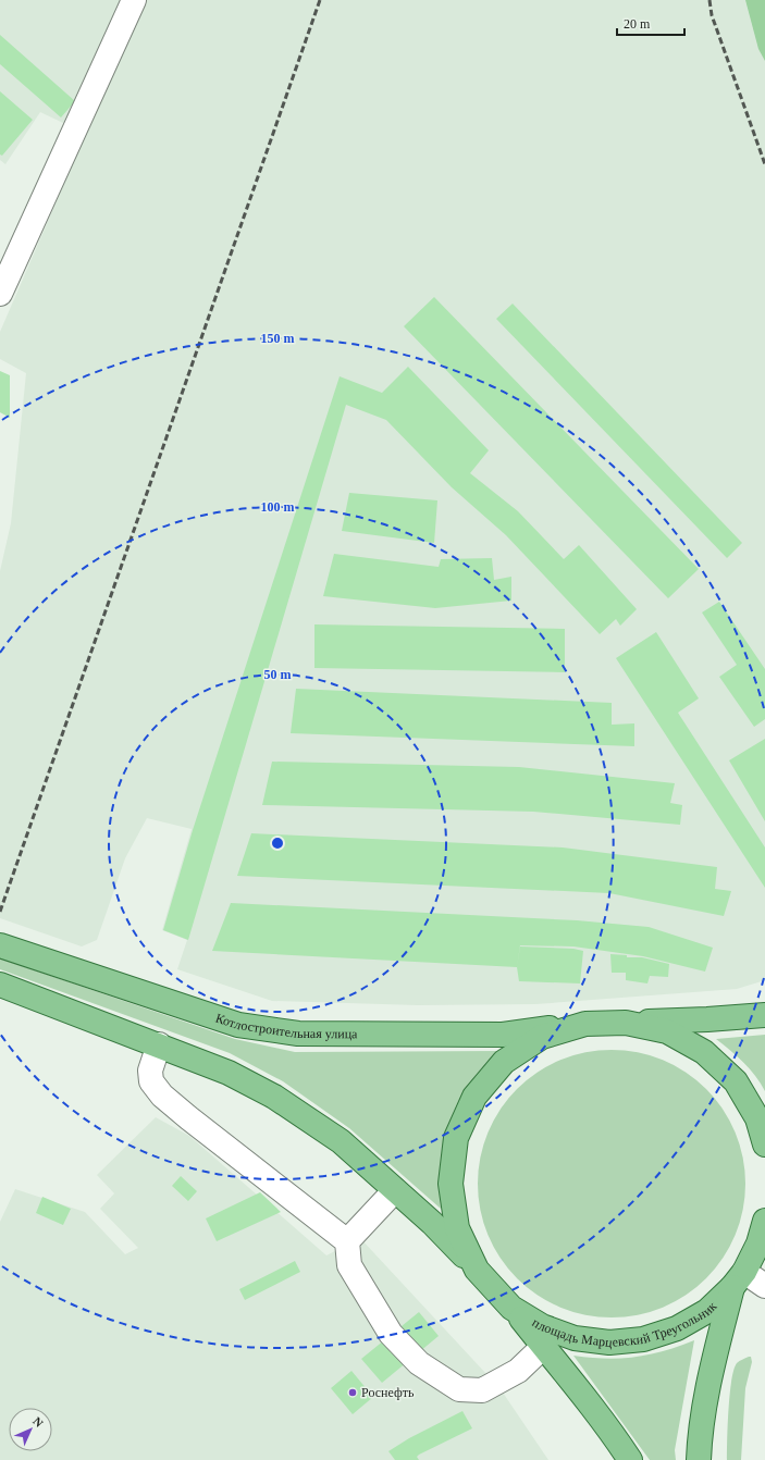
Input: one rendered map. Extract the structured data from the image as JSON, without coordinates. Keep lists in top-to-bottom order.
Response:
{
  "streets": {
    "main road": ["Котлостроительная улица", "площадь Марцевский Треугольник"]
  },
  "crossings": [
    ["Котлостроительная улица", "площадь Марцевский Треугольник"]
  ],
  "places": ["Роснефть"],
  "scale_bar": "20 m",
  "north": "top right",
  "rings": ["150 m", "100 m", "50 m"]
}
